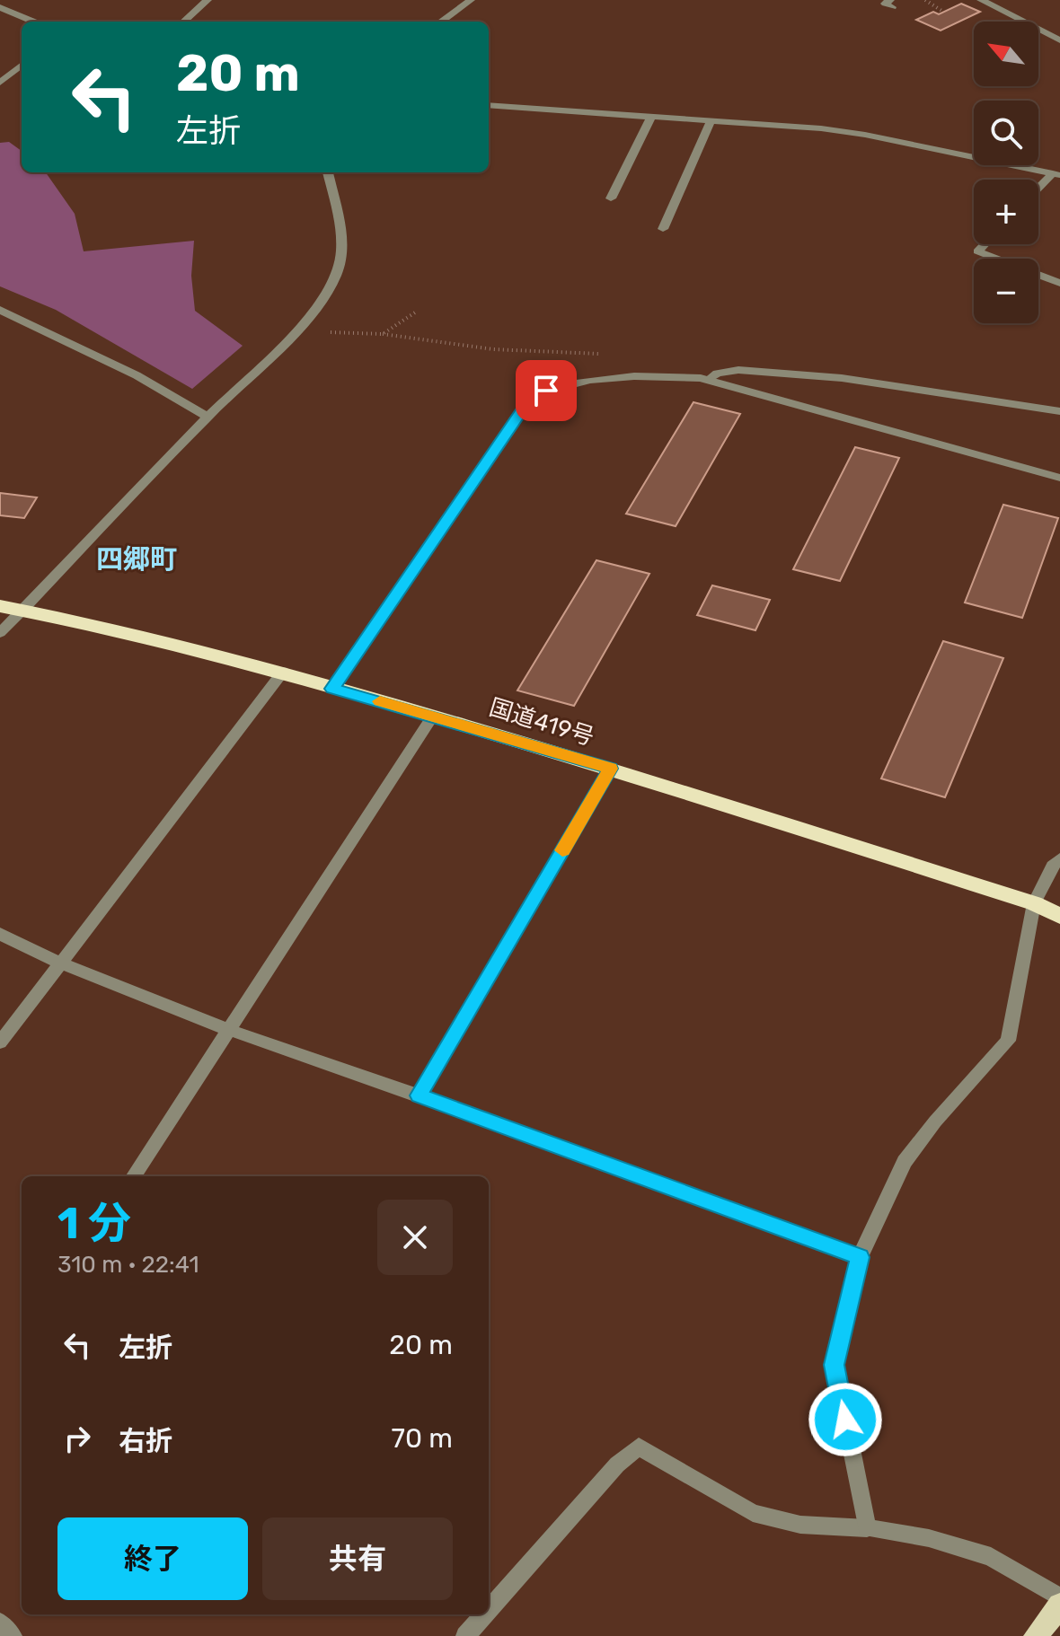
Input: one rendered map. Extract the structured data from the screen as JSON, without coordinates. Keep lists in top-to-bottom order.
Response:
{
  "streets": {
    "highway": ["国道419号"]
  },
  "districts": ["四郷町"],
  "north": "top left",
  "page": {
    "map_buttons": ["+", "−"],
    "turn": ["20 m", "左折"],
    "heading": ["1 分", "310 m · 22:41"],
    "list": [
      {
        "name": "左折",
        "value": "20 m"
      },
      {
        "name": "右折",
        "value": "70 m"
      }
    ],
    "buttons": ["終了", "共有"]
  }
}
